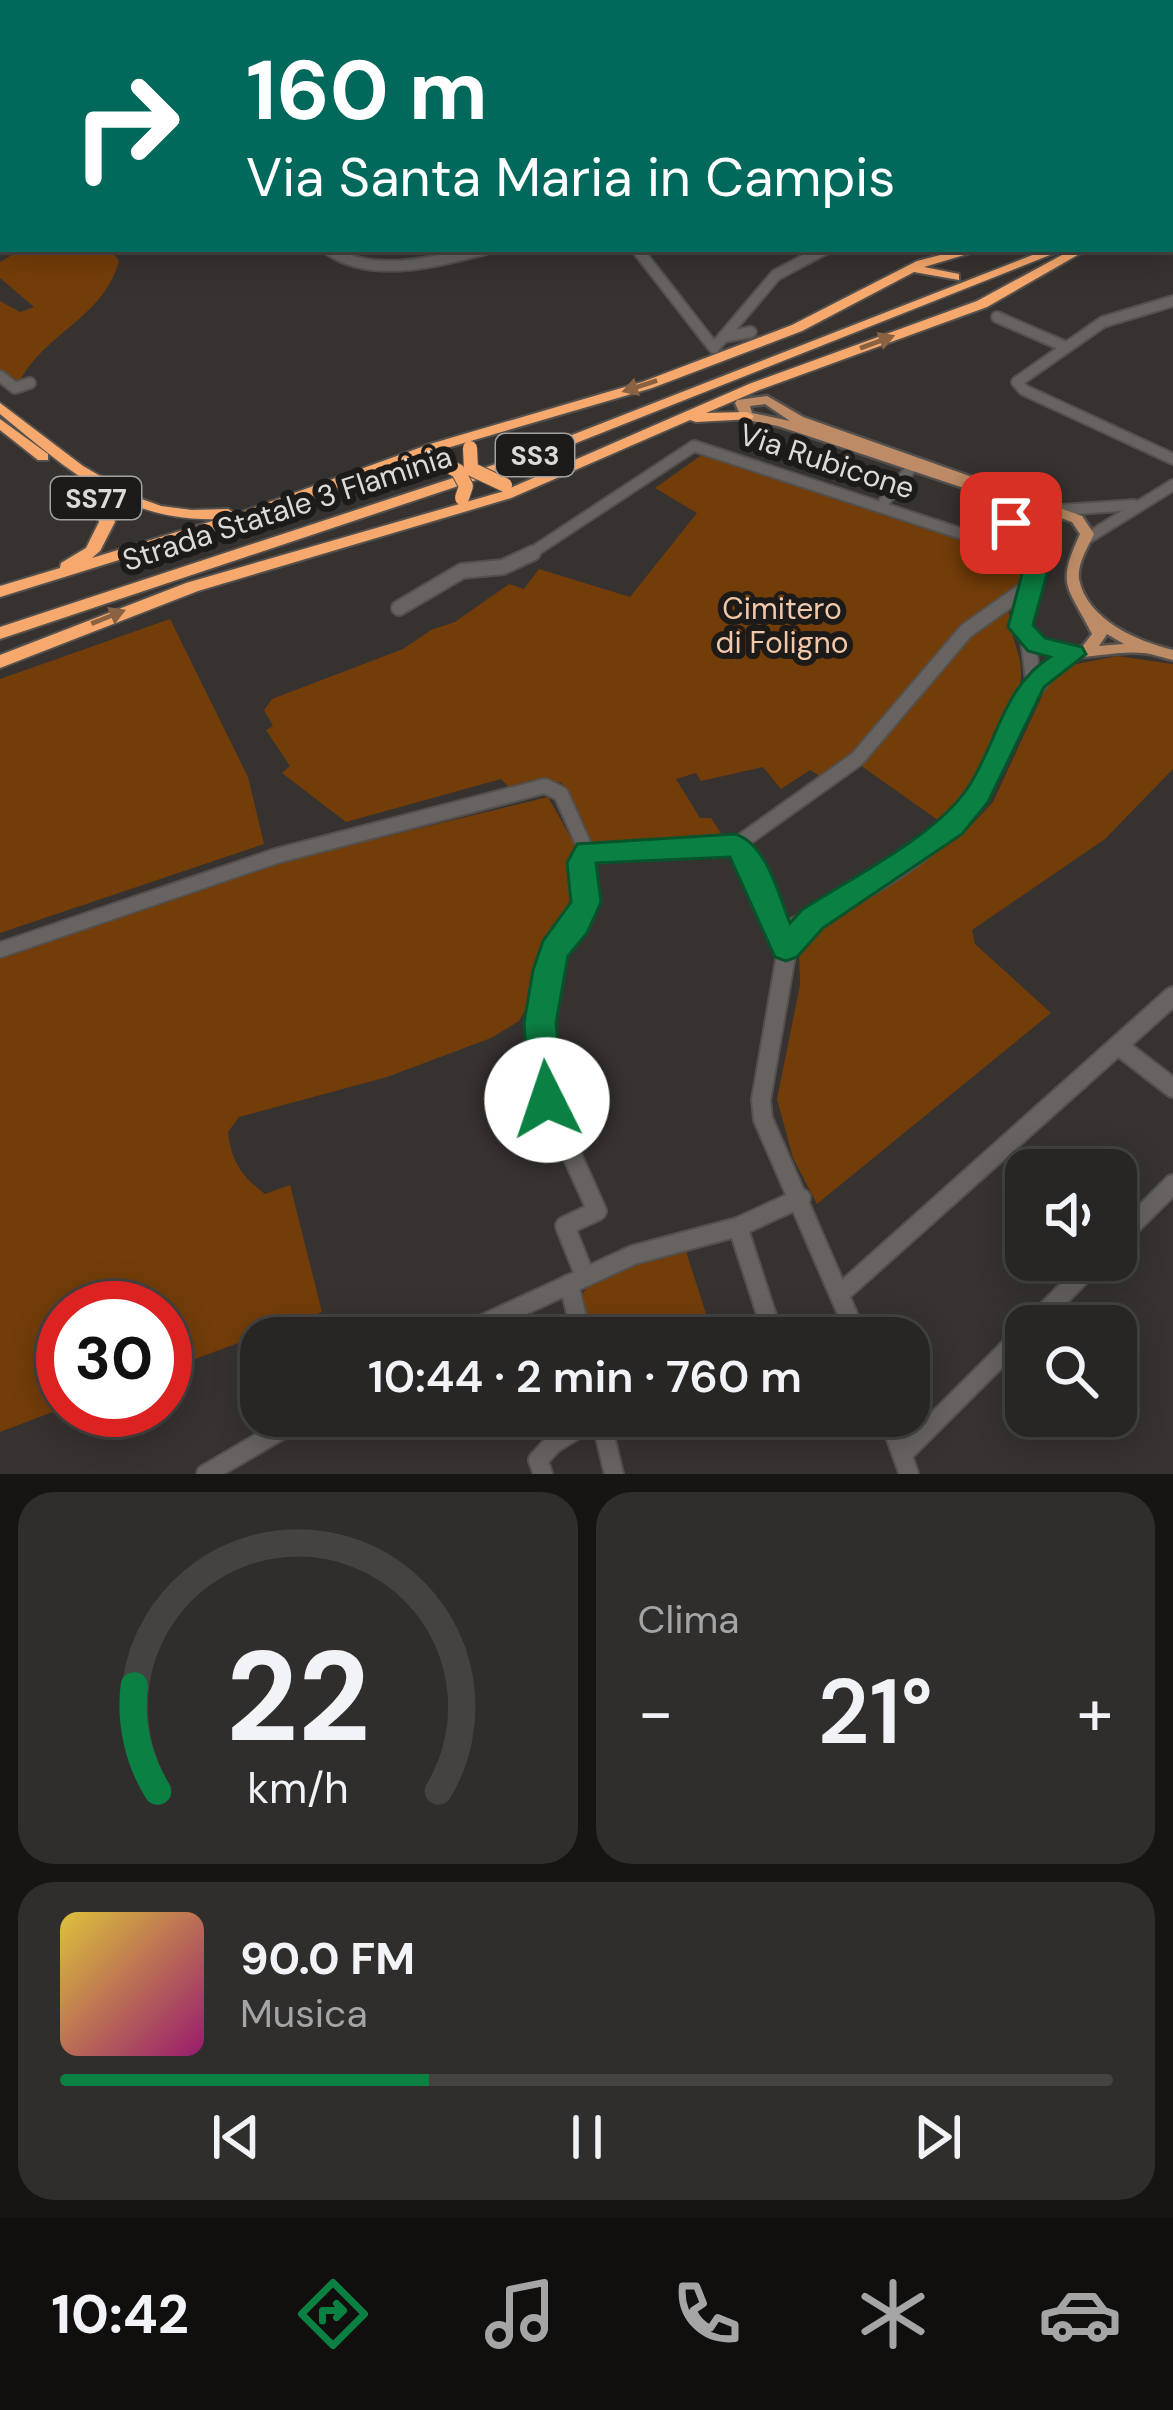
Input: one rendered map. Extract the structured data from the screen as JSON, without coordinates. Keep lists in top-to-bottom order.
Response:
{
  "streets": {
    "highway": ["SS3", "SS77", "Strada Statale 3 Flaminia"],
    "street": ["Via Rubicone"]
  },
  "parks": ["Cimitero di Foligno"],
  "page": {
    "turn": ["160 m", "Via Santa Maria in Campis"],
    "limit": "30",
    "trip": "10:44 · 2 min · 760 m",
    "tile": "Clima",
    "heat": ["−", "21°", "+"],
    "song": ["90.0 FM", "Musica"],
    "tabs": "10:42",
    "gauge": ["22", "km/h"]
  }
}
